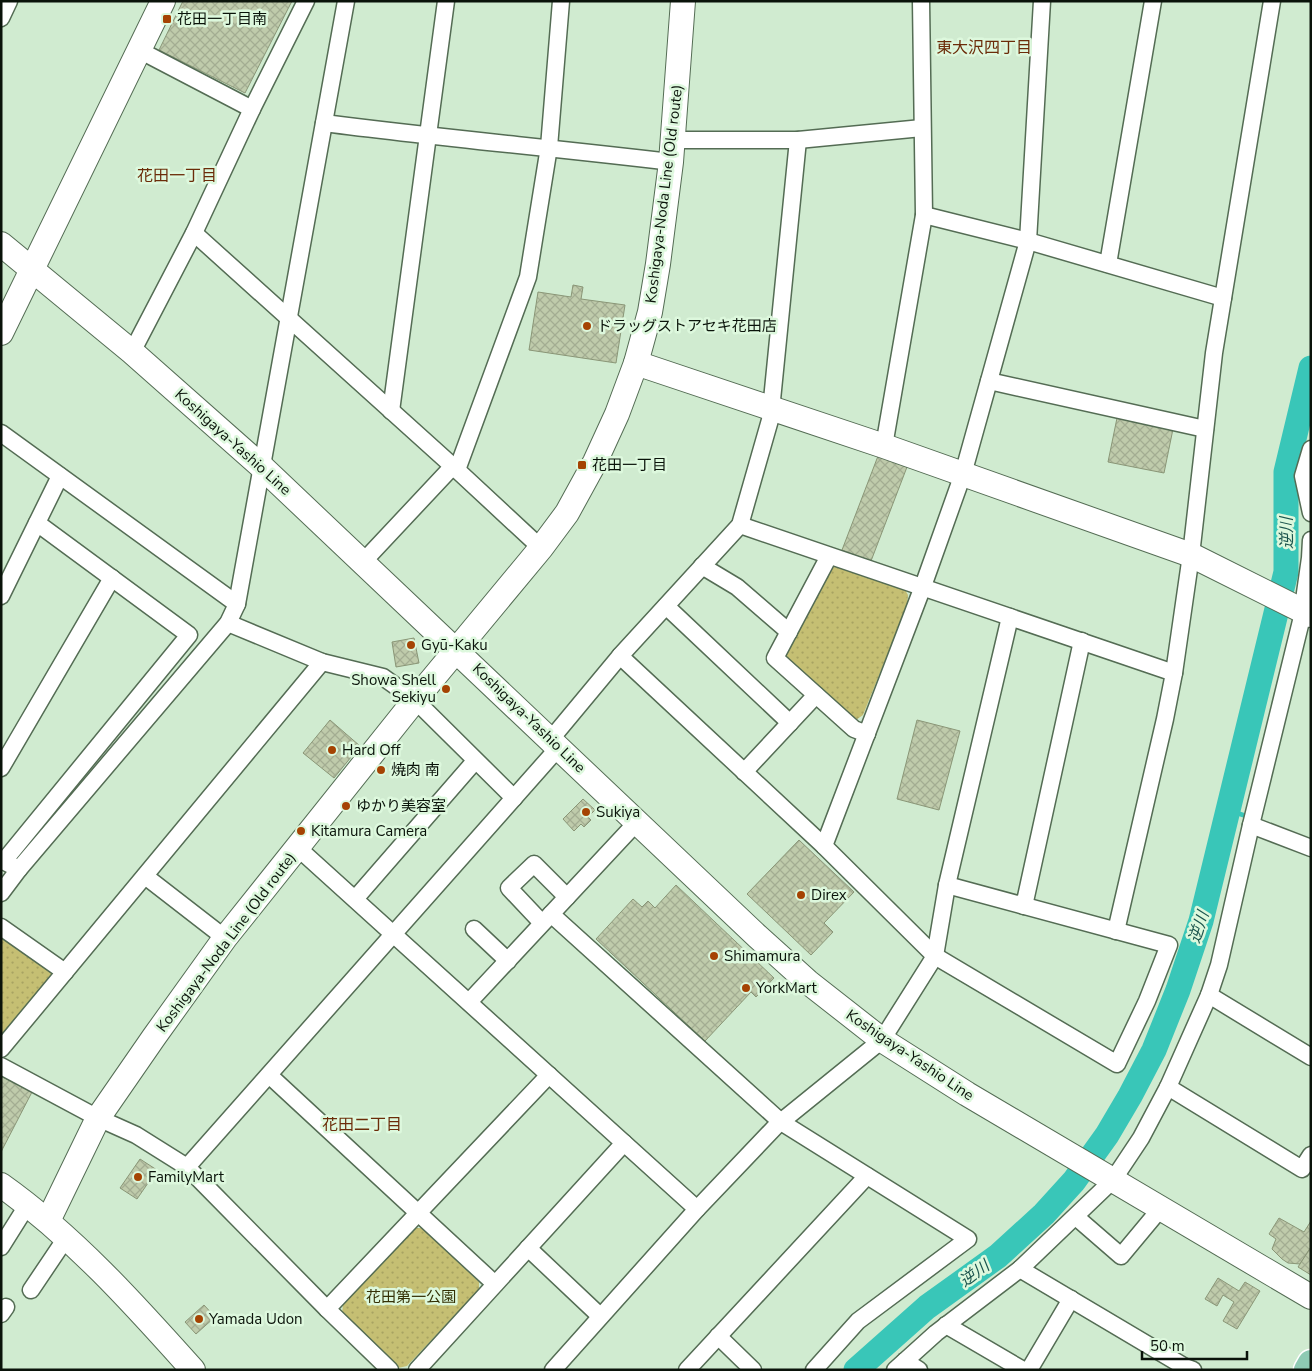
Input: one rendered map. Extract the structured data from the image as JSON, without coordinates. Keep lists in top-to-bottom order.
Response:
{
  "streets": {
    "street": ["Koshigaya-Noda Line (Old route)", "Koshigaya-Yashio Line"]
  },
  "crossings": [
    ["Koshigaya-Noda Line (Old route)", "Koshigaya-Yashio Line"]
  ],
  "districts": ["東大沢四丁目", "花田一丁目", "花田二丁目"],
  "water": ["逆川"],
  "parks": ["花田第一公園"],
  "places": {
    "transit": ["花田一丁目南", "花田一丁目"],
    "other": [
      "ドラッグストアセキ花田店",
      "Gyū-Kaku",
      "Showa Shell Sekiyu",
      "Hard Off",
      "焼肉 南",
      "ゆかり美容室",
      "Sukiya",
      "Kitamura Camera",
      "Direx",
      "Shimamura",
      "YorkMart",
      "FamilyMart",
      "Yamada Udon"
    ]
  },
  "scale_bar": "50 m"
}
